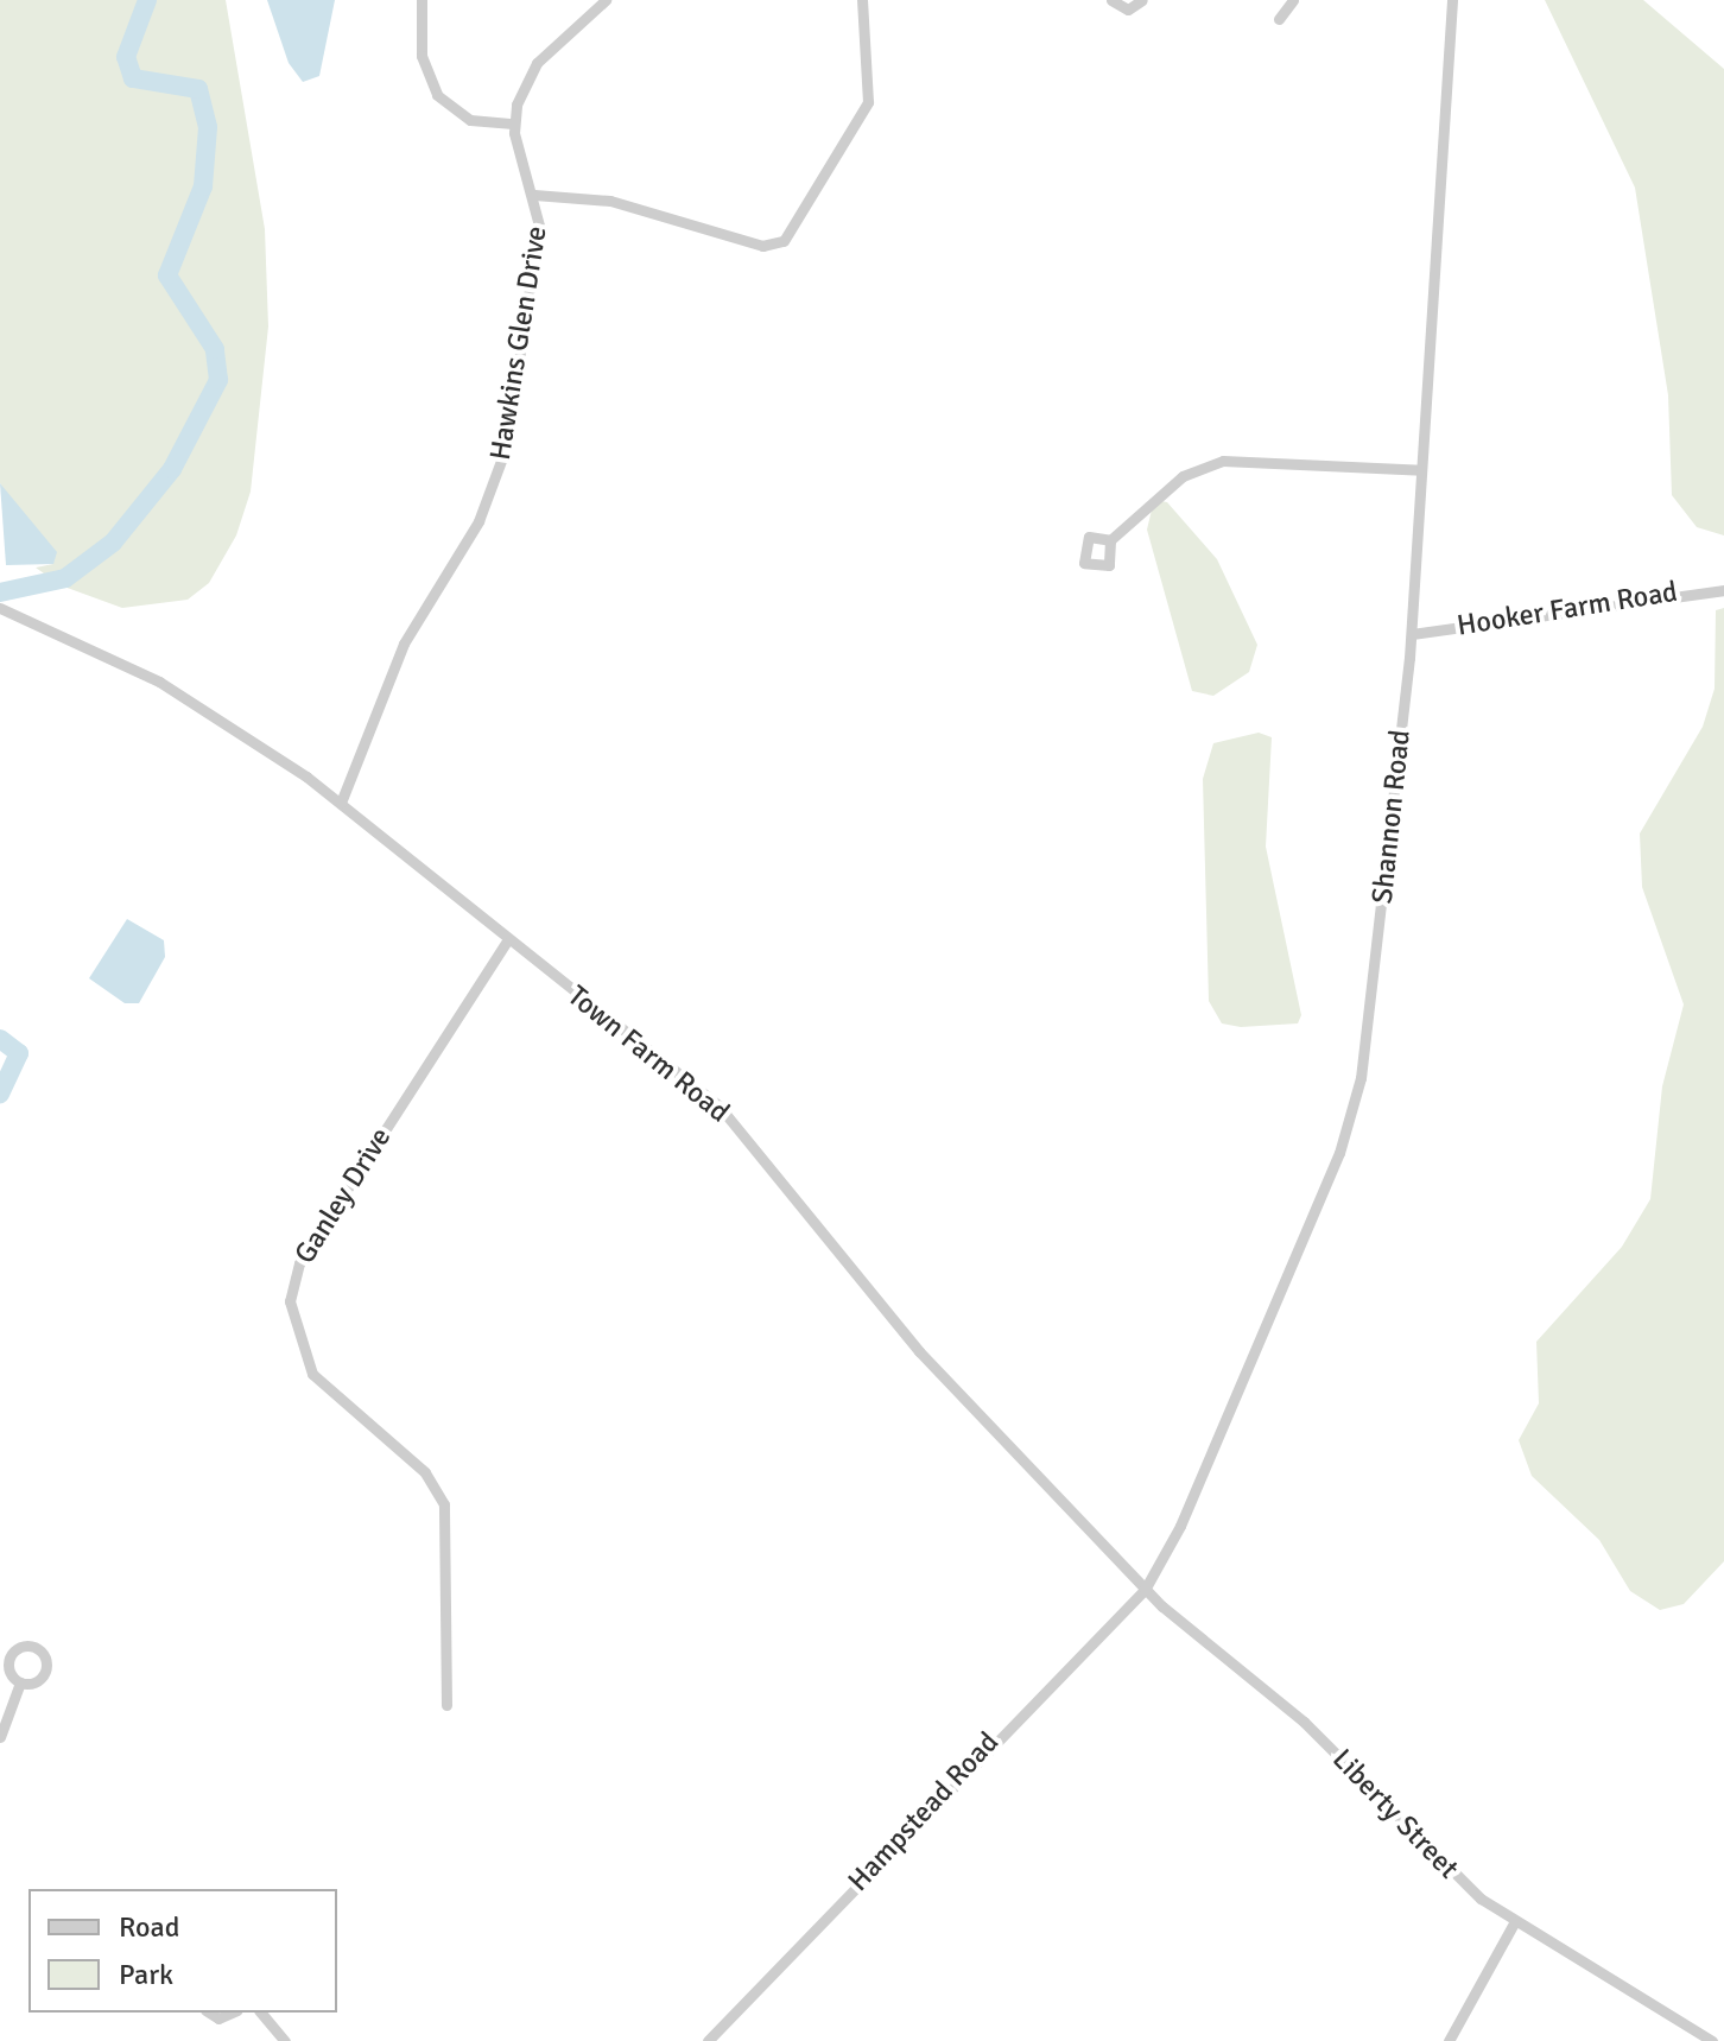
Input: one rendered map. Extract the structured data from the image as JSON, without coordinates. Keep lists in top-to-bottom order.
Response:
{
  "streets": {
    "street": [
      "Hawkins Glen Drive",
      "Hooker Farm Road",
      "Shannon Road",
      "Town Farm Road",
      "Ganley Drive",
      "Hampstead Road",
      "Liberty Street"
    ]
  },
  "crossings": [
    ["Hawkins Glen Drive", "Town Farm Road"],
    ["Hooker Farm Road", "Shannon Road"],
    ["Shannon Road", "Town Farm Road"],
    ["Shannon Road", "Hampstead Road"],
    ["Shannon Road", "Liberty Street"],
    ["Town Farm Road", "Ganley Drive"],
    ["Town Farm Road", "Hampstead Road"],
    ["Town Farm Road", "Liberty Street"],
    ["Hampstead Road", "Liberty Street"]
  ],
  "legend": ["Road", "Park"]
}
